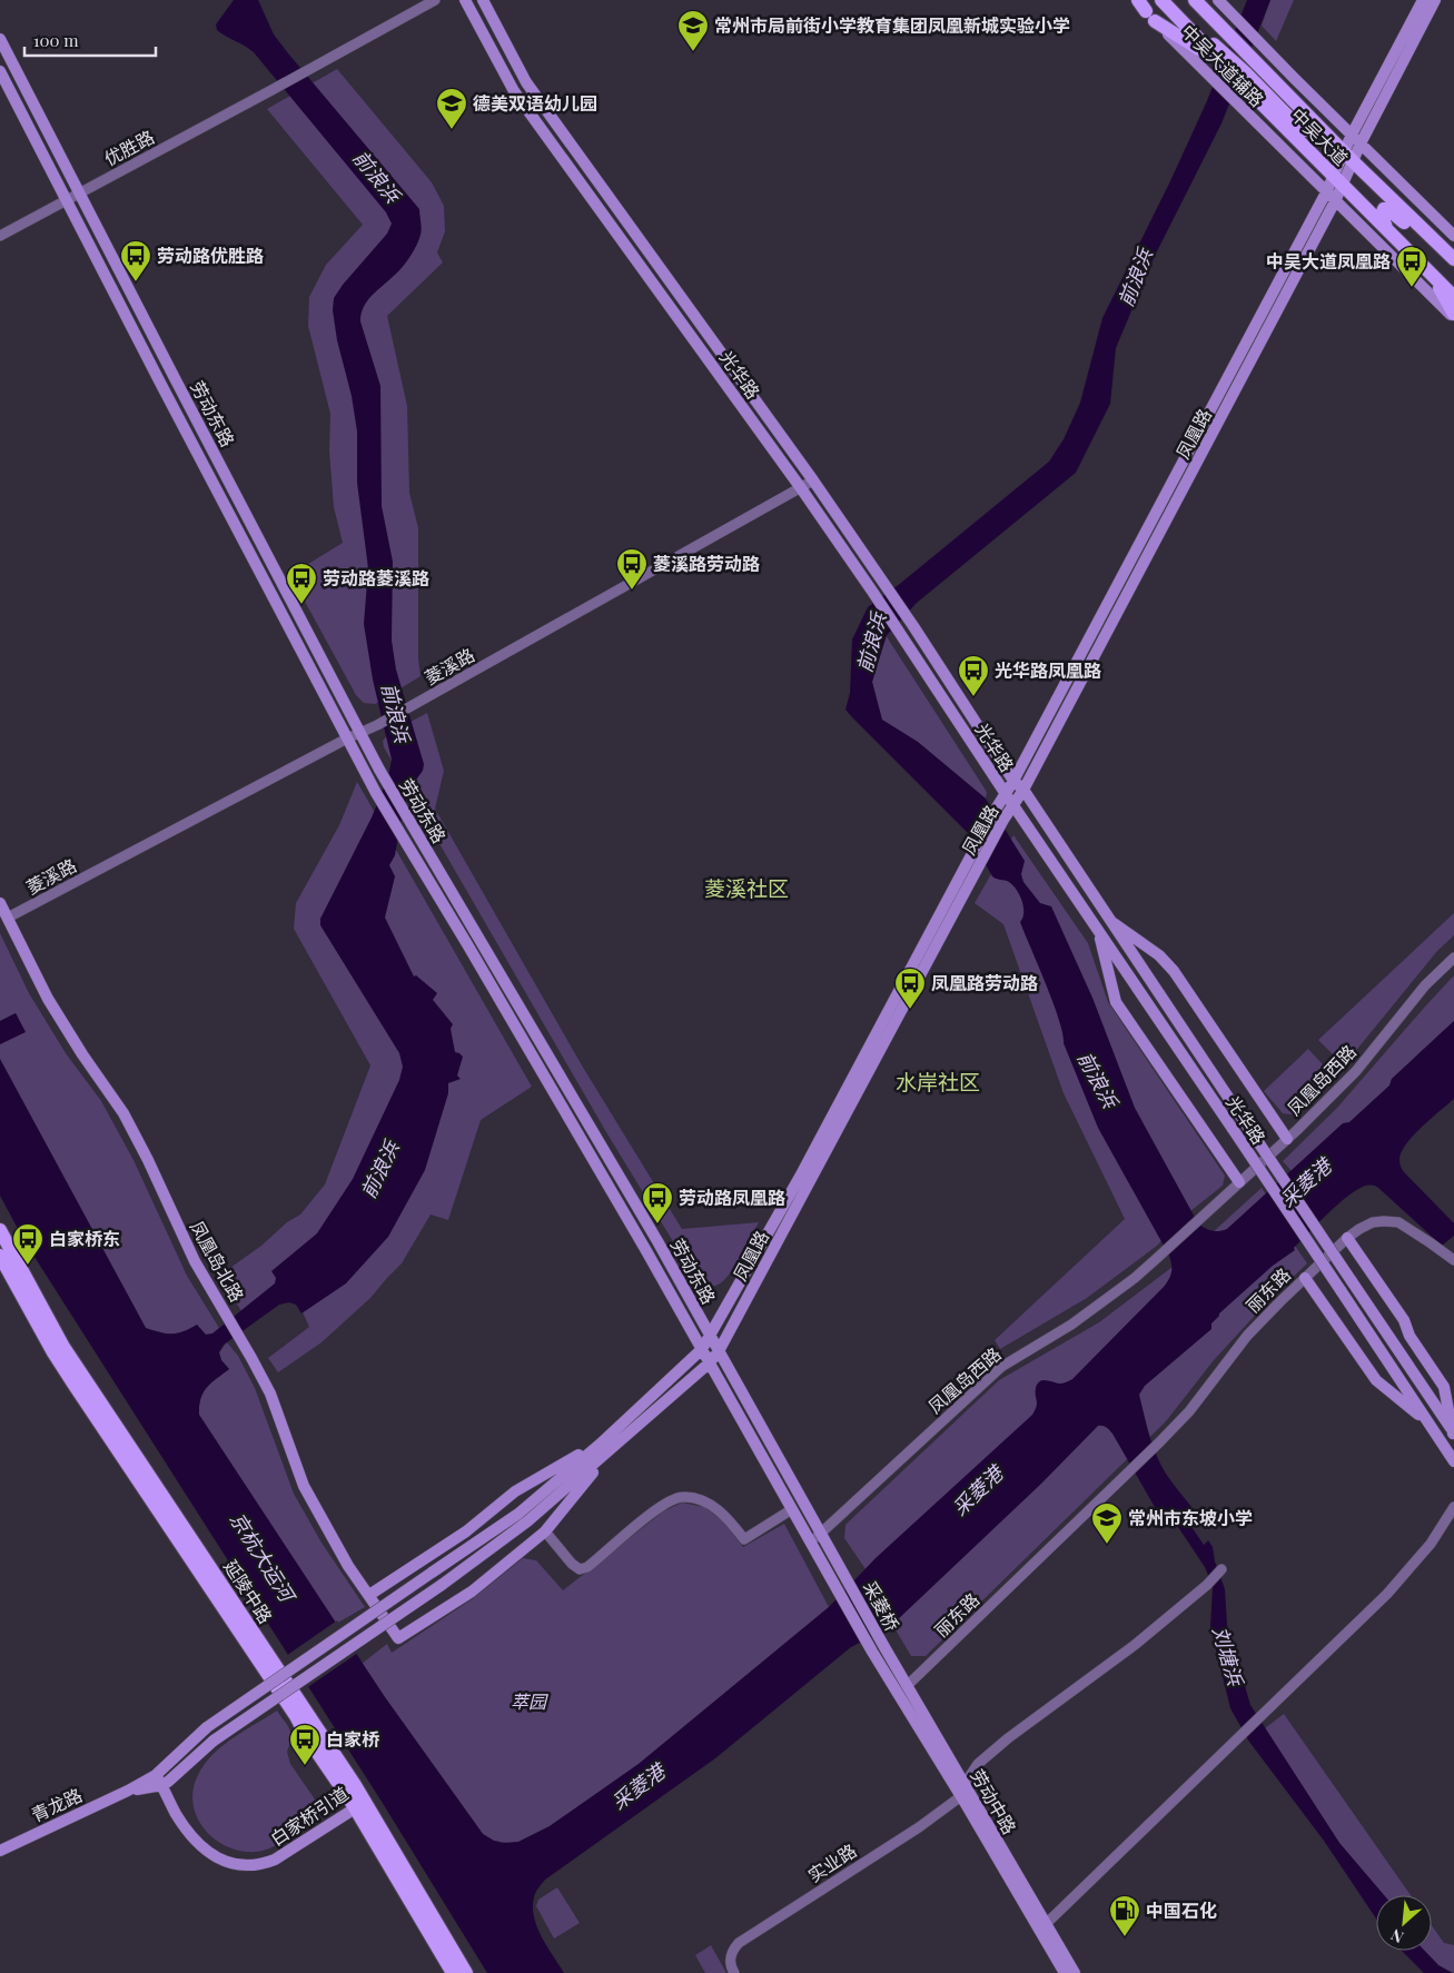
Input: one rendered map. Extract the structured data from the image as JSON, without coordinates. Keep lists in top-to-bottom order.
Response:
{
  "streets": {
    "main road": [
      "中吴大道辅路",
      "中吴大道",
      "光华路",
      "劳动东路",
      "凤凰路",
      "凤凰岛北路",
      "延陵中路",
      "采菱桥",
      "劳动中路",
      "青龙路",
      "白家桥引道"
    ],
    "street": [
      "优胜路",
      "菱溪路",
      "凤凰岛西路",
      "丽东路",
      "实业路"
    ]
  },
  "crossings": [
    ["中吴大道辅路", "凤凰路"],
    ["中吴大道", "凤凰路"],
    ["优胜路", "劳动东路"],
    ["光华路", "凤凰路"],
    ["光华路", "菱溪路"],
    ["劳动东路", "凤凰路"],
    ["劳动东路", "菱溪路"],
    ["劳动东路", "凤凰岛西路"],
    ["劳动东路", "采菱桥"],
    ["凤凰路", "青龙路"],
    ["凤凰路", "白家桥引道"],
    ["菱溪路", "凤凰岛北路"],
    ["丽东路", "劳动中路"],
    ["延陵中路", "白家桥引道"],
    ["采菱桥", "劳动中路"],
    ["劳动中路", "实业路"],
    ["青龙路", "白家桥引道"]
  ],
  "districts": ["菱溪社区", "水岸社区"],
  "water": [
    "前浪浜",
    "采菱港",
    "京杭大运河",
    "刘塘浜"
  ],
  "parks": ["萃园"],
  "places": {
    "school or university": ["常州市局前街小学教育集团凤凰新城实验小学", "德美双语幼儿园", "常州市东坡小学"],
    "bus stop": [
      "劳动路优胜路",
      "中吴大道凤凰路",
      "菱溪路劳动路",
      "劳动路菱溪路",
      "光华路凤凰路",
      "凤凰路劳动路",
      "劳动路凤凰路",
      "白家桥东",
      "白家桥"
    ],
    "fuel station": ["中国石化"]
  },
  "scale_bar": "100 m",
  "north": "bottom left"
}
